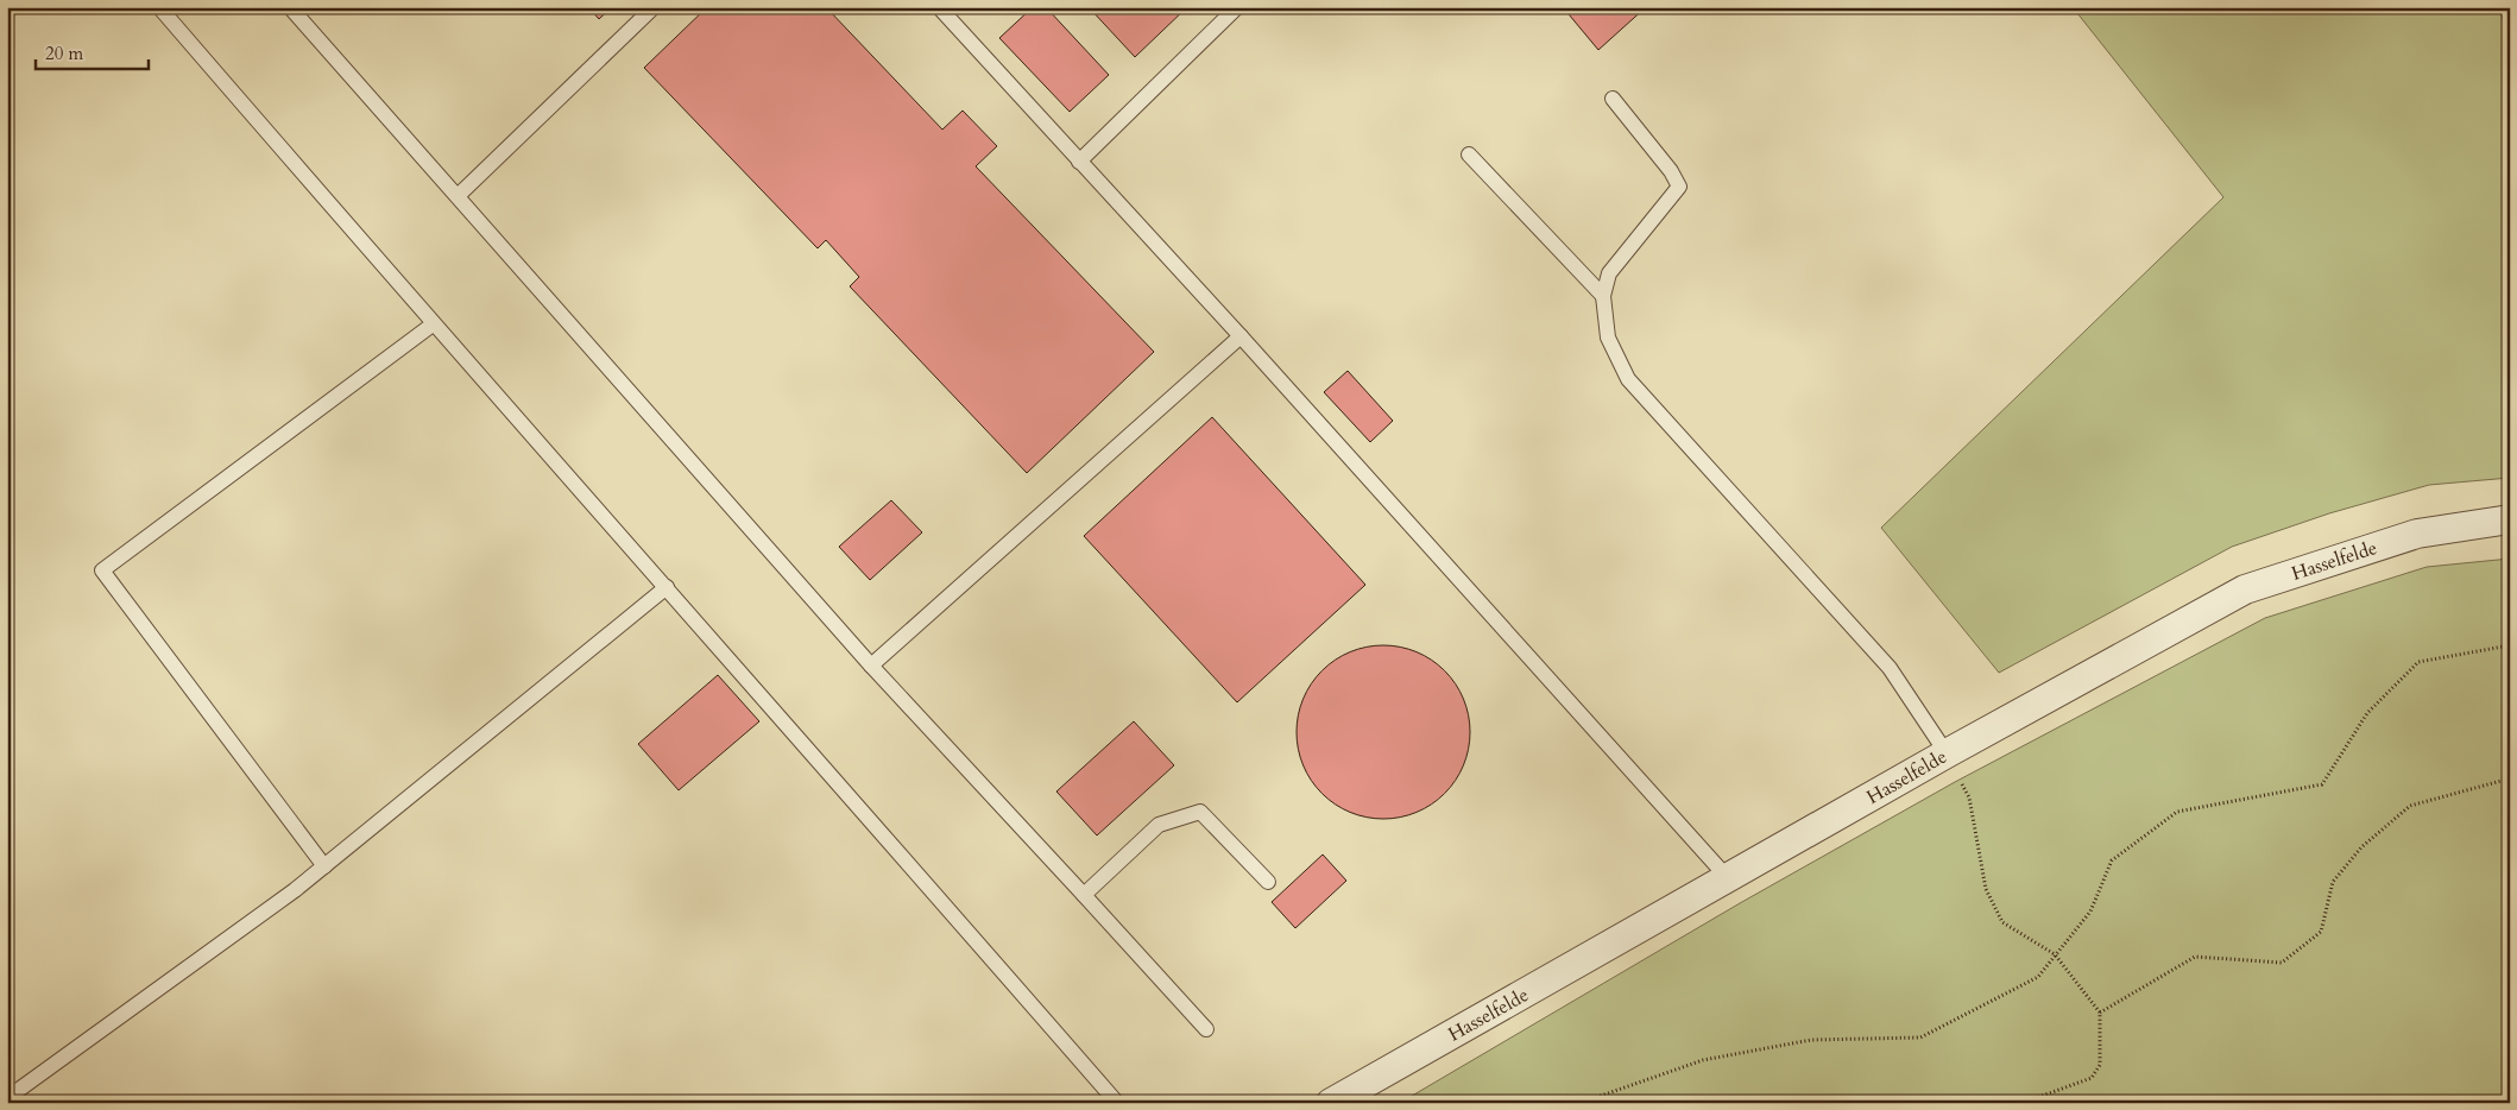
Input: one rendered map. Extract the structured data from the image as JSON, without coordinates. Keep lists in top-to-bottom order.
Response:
{
  "streets": {
    "street": ["Hasselfelde"]
  },
  "scale_bar": "20 m"
}
